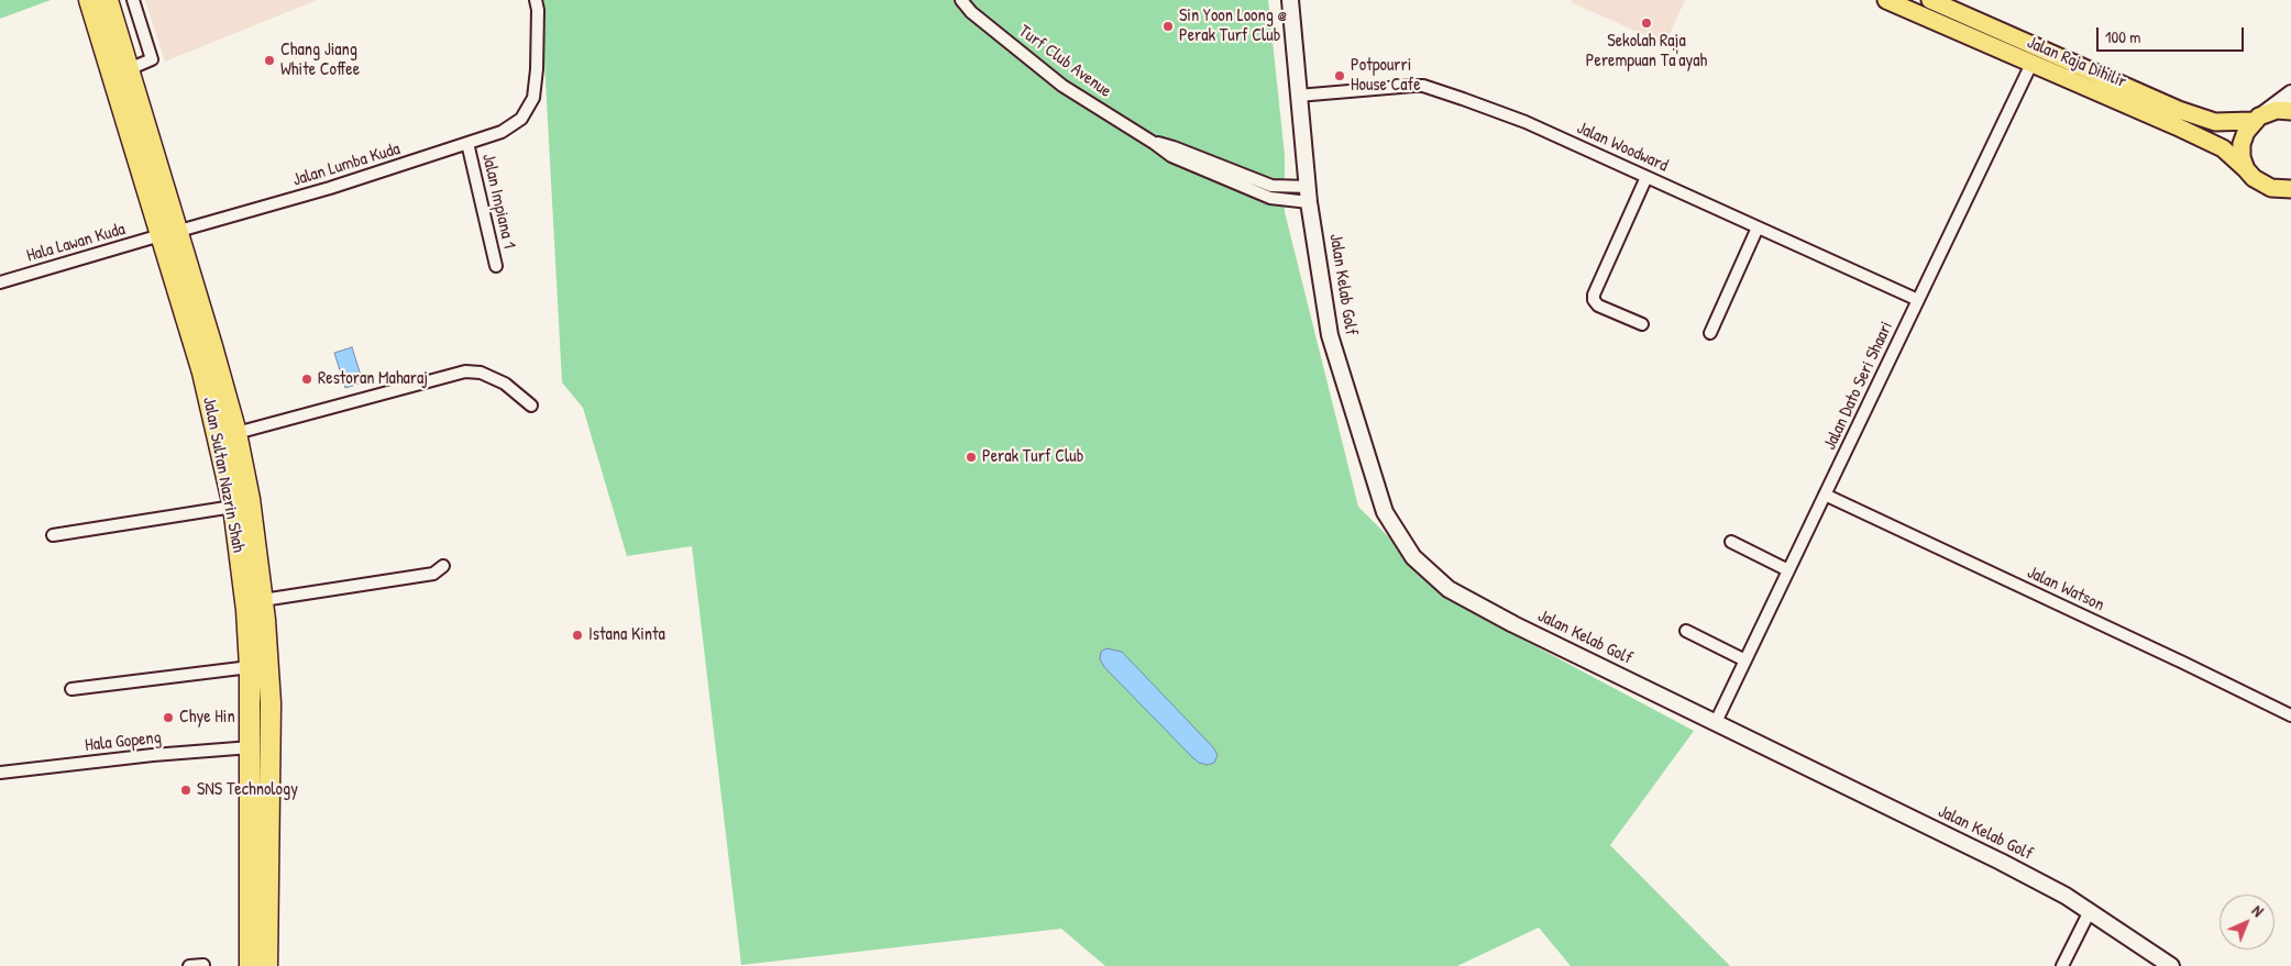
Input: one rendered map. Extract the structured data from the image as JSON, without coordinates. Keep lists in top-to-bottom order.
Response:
{
  "streets": {
    "highway": ["Jalan Sultan Nazrin Shah"],
    "main road": ["Jalan Raja Dihilir"],
    "street": [
      "Turf Club Avenue",
      "Jalan Woodward",
      "Jalan Lumba Kuda",
      "Jalan Impiana 1",
      "Hala Lawan Kuda",
      "Jalan Kelab Golf",
      "Jalan Dato Seri Shaari",
      "Jalan Watson",
      "Hala Gopeng"
    ]
  },
  "crossings": [
    ["Turf Club Avenue", "Jalan Kelab Golf"],
    ["Jalan Raja Dihilir", "Jalan Dato Seri Shaari"],
    ["Jalan Woodward", "Jalan Kelab Golf"],
    ["Jalan Woodward", "Jalan Dato Seri Shaari"],
    ["Jalan Lumba Kuda", "Jalan Impiana 1"],
    ["Jalan Lumba Kuda", "Hala Lawan Kuda"],
    ["Jalan Lumba Kuda", "Jalan Sultan Nazrin Shah"],
    ["Hala Lawan Kuda", "Jalan Sultan Nazrin Shah"],
    ["Jalan Kelab Golf", "Jalan Dato Seri Shaari"],
    ["Jalan Dato Seri Shaari", "Jalan Watson"],
    ["Jalan Sultan Nazrin Shah", "Hala Gopeng"]
  ],
  "places": [
    "Sekolah Raja Perempuan Ta'ayah",
    "Sin Yoon Loong @ Perak Turf Club",
    "Chang Jiang White Coffee",
    "Potpourri House Cafe",
    "Restoran Maharaj",
    "Perak Turf Club",
    "Istana Kinta",
    "Chye Hin",
    "SNS Technology"
  ],
  "scale_bar": "100 m",
  "north": "top right"
}
